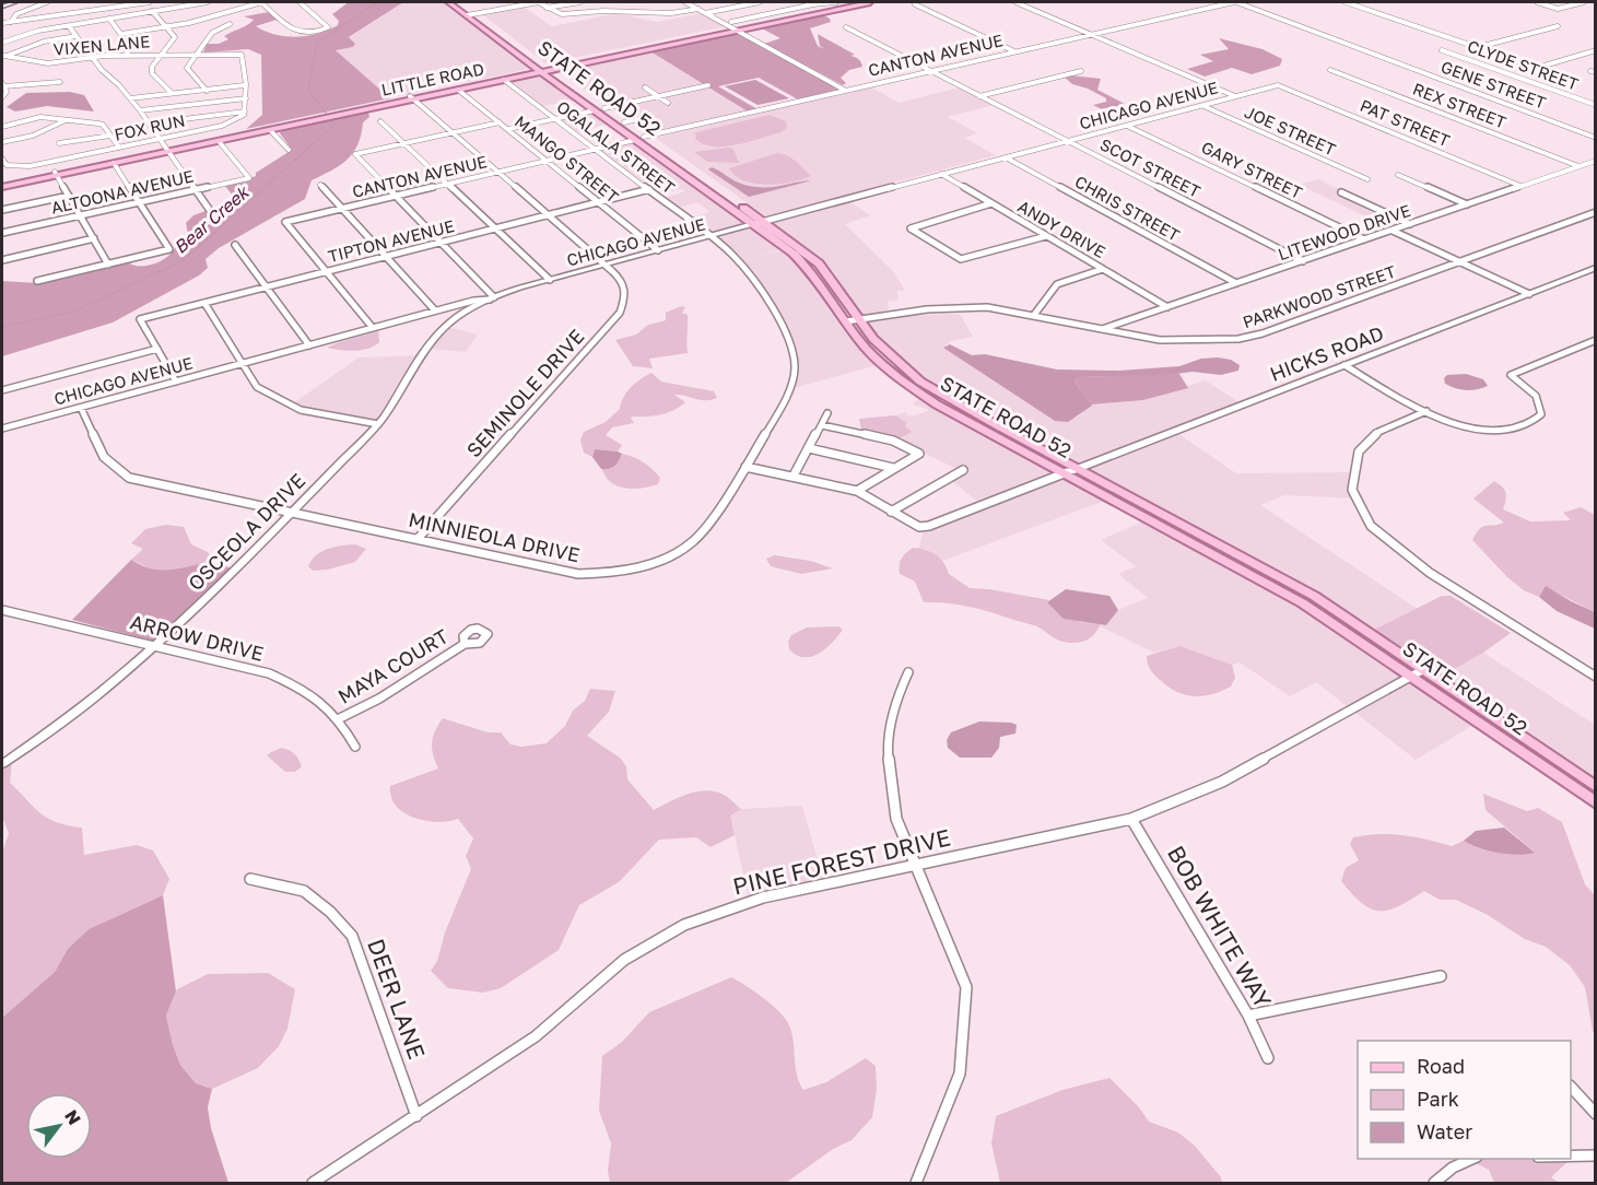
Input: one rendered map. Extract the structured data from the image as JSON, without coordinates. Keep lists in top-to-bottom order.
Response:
{
  "streets": {
    "main road": ["LITTLE ROAD", "STATE ROAD 52"],
    "street": [
      "VIXEN LANE",
      "CANTON AVENUE",
      "CLYDE STREET",
      "GENE STREET",
      "CHICAGO AVENUE",
      "REX STREET",
      "PAT STREET",
      "FOX RUN",
      "JOE STREET",
      "OGALALA STREET",
      "MANGO STREET",
      "SCOT STREET",
      "GARY STREET",
      "ALTOONA AVENUE",
      "CHRIS STREET",
      "ANDY DRIVE",
      "LITEWOOD DRIVE",
      "TIPTON AVENUE",
      "PARKWOOD STREET",
      "HICKS ROAD",
      "SEMINOLE DRIVE",
      "OSCEOLA DRIVE",
      "MINNIEOLA DRIVE",
      "ARROW DRIVE",
      "MAYA COURT",
      "PINE FOREST DRIVE",
      "BOB WHITE WAY",
      "DEER LANE"
    ]
  },
  "crossings": [
    ["CANTON AVENUE", "GENE STREET"],
    ["CANTON AVENUE", "STATE ROAD 52"],
    ["CANTON AVENUE", "OGALALA STREET"],
    ["CANTON AVENUE", "MANGO STREET"],
    ["CANTON AVENUE", "SCOT STREET"],
    ["CANTON AVENUE", "TIPTON AVENUE"],
    ["LITTLE ROAD", "STATE ROAD 52"],
    ["LITTLE ROAD", "OGALALA STREET"],
    ["LITTLE ROAD", "MANGO STREET"],
    ["LITTLE ROAD", "ALTOONA AVENUE"],
    ["STATE ROAD 52", "CHICAGO AVENUE"],
    ["STATE ROAD 52", "PARKWOOD STREET"],
    ["STATE ROAD 52", "HICKS ROAD"],
    ["STATE ROAD 52", "PINE FOREST DRIVE"],
    ["CHICAGO AVENUE", "PAT STREET"],
    ["CHICAGO AVENUE", "JOE STREET"],
    ["CHICAGO AVENUE", "OGALALA STREET"],
    ["CHICAGO AVENUE", "MANGO STREET"],
    ["CHICAGO AVENUE", "SCOT STREET"],
    ["CHICAGO AVENUE", "GARY STREET"],
    ["CHICAGO AVENUE", "CHRIS STREET"],
    ["CHICAGO AVENUE", "ANDY DRIVE"],
    ["CHICAGO AVENUE", "SEMINOLE DRIVE"],
    ["CHICAGO AVENUE", "OSCEOLA DRIVE"],
    ["CHICAGO AVENUE", "MINNIEOLA DRIVE"],
    ["REX STREET", "LITEWOOD DRIVE"],
    ["PAT STREET", "LITEWOOD DRIVE"],
    ["OGALALA STREET", "TIPTON AVENUE"],
    ["OGALALA STREET", "MINNIEOLA DRIVE"],
    ["MANGO STREET", "TIPTON AVENUE"],
    ["SCOT STREET", "LITEWOOD DRIVE"],
    ["GARY STREET", "LITEWOOD DRIVE"],
    ["CHRIS STREET", "LITEWOOD DRIVE"],
    ["ANDY DRIVE", "LITEWOOD DRIVE"],
    ["LITEWOOD DRIVE", "PARKWOOD STREET"],
    ["SEMINOLE DRIVE", "MINNIEOLA DRIVE"],
    ["OSCEOLA DRIVE", "MINNIEOLA DRIVE"],
    ["OSCEOLA DRIVE", "ARROW DRIVE"],
    ["ARROW DRIVE", "MAYA COURT"],
    ["PINE FOREST DRIVE", "BOB WHITE WAY"],
    ["PINE FOREST DRIVE", "DEER LANE"]
  ],
  "water": ["Bear Creek"],
  "legend": ["Road", "Park", "Water"],
  "north": "top right"
}
